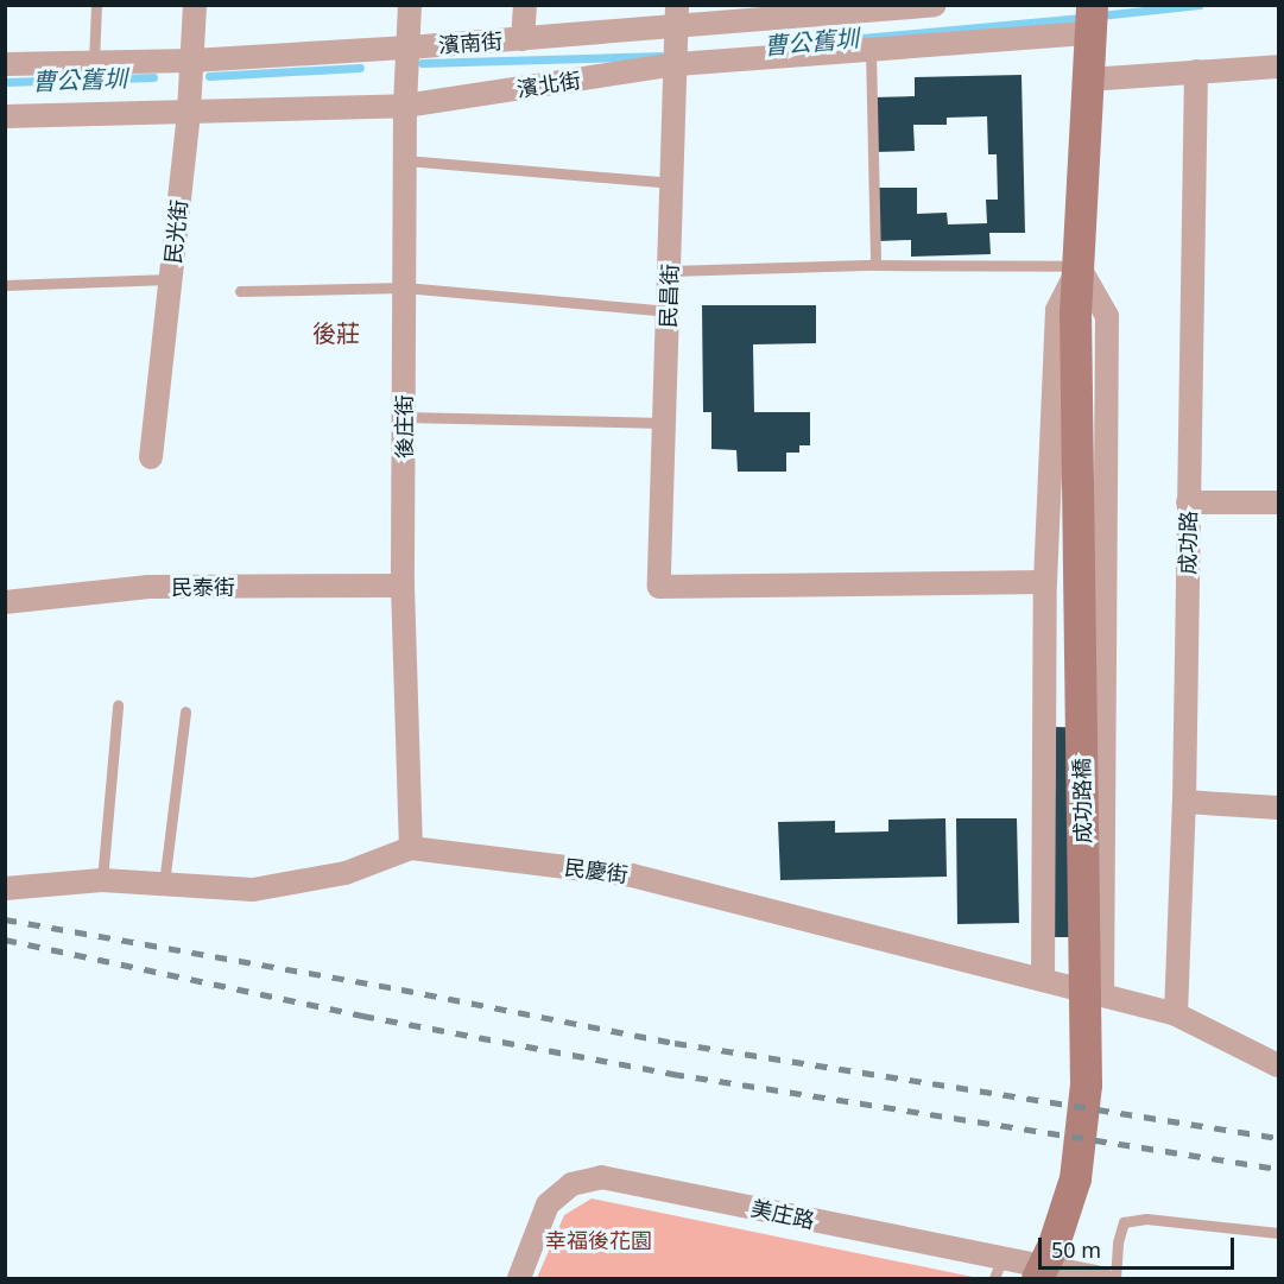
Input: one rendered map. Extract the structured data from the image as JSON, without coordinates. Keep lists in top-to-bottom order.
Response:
{
  "streets": {
    "street": [
      "濱南街",
      "濱北街",
      "民光街",
      "民昌街",
      "後庄街",
      "成功路",
      "民泰街",
      "成功路橋",
      "民慶街",
      "美庄路"
    ]
  },
  "crossings": [
    ["濱南街", "濱北街"],
    ["濱南街", "民光街"],
    ["濱南街", "民昌街"],
    ["濱南街", "後庄街"],
    ["濱北街", "民光街"],
    ["濱北街", "民昌街"],
    ["濱北街", "後庄街"],
    ["後庄街", "民泰街"],
    ["後庄街", "民慶街"],
    ["成功路", "民慶街"]
  ],
  "districts": ["後莊"],
  "water": ["曹公舊圳"],
  "parks": ["幸福後花園"],
  "scale_bar": "50 m"
}
